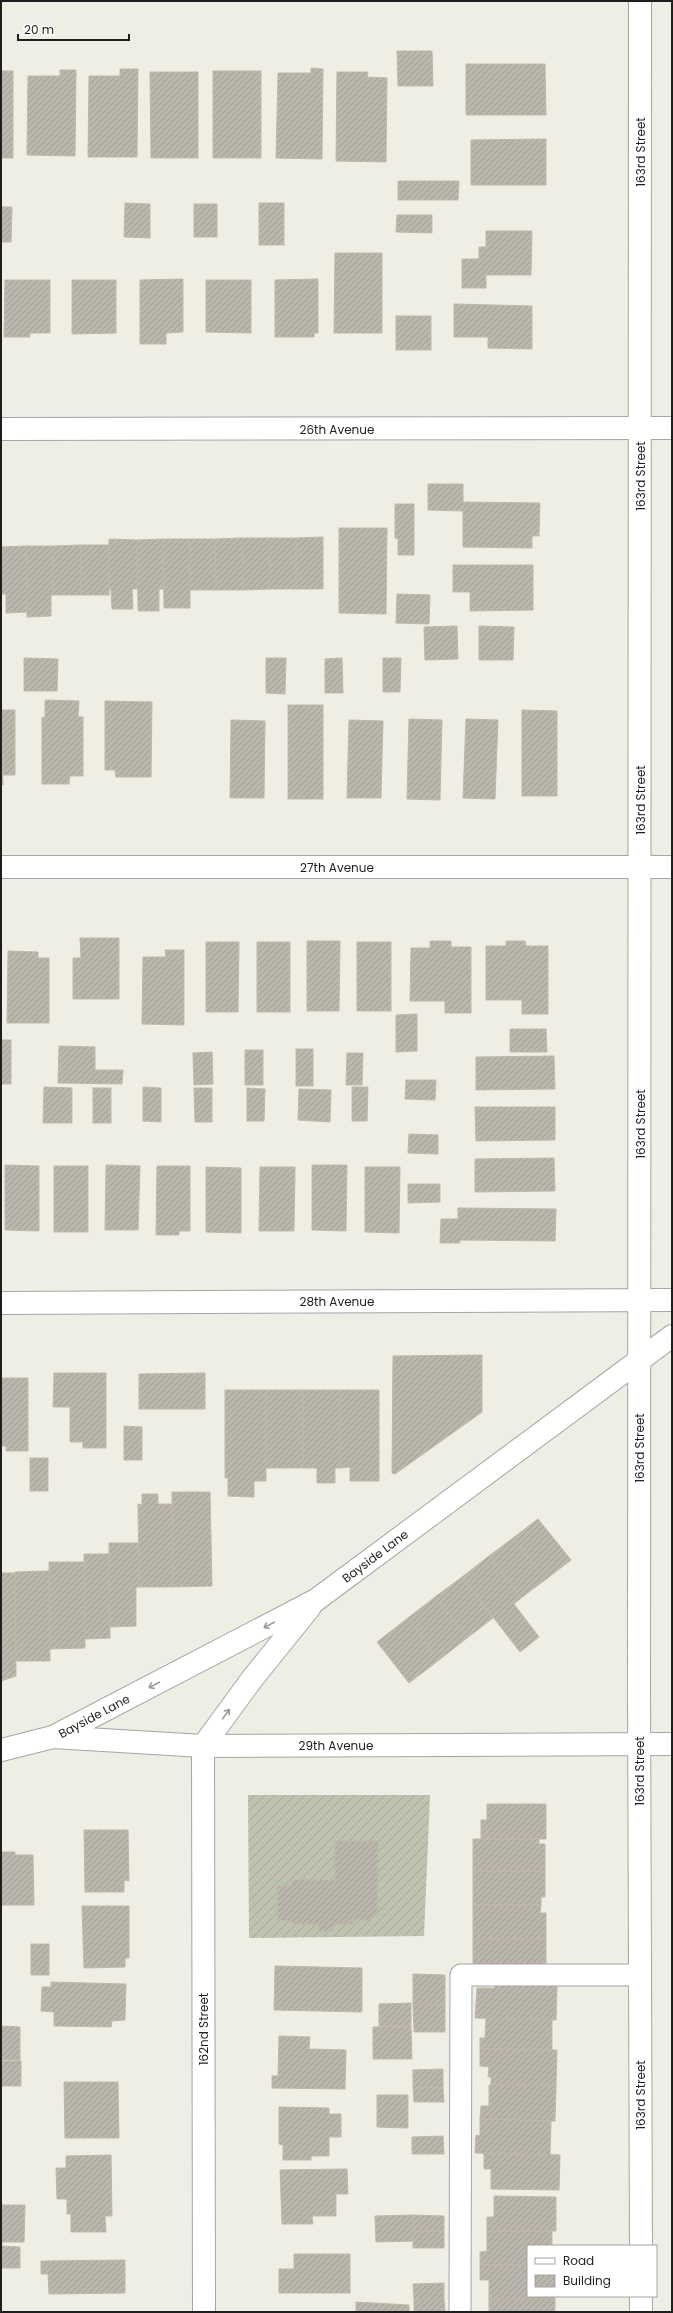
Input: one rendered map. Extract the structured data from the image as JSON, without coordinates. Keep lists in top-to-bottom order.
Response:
{
  "streets": {
    "street": [
      "163rd Street",
      "26th Avenue",
      "27th Avenue",
      "28th Avenue",
      "Bayside Lane",
      "29th Avenue",
      "162nd Street"
    ]
  },
  "crossings": [
    ["163rd Street", "26th Avenue"],
    ["163rd Street", "27th Avenue"],
    ["163rd Street", "28th Avenue"],
    ["163rd Street", "Bayside Lane"],
    ["163rd Street", "29th Avenue"],
    ["Bayside Lane", "29th Avenue"],
    ["29th Avenue", "162nd Street"]
  ],
  "legend": ["Road", "Building"],
  "scale_bar": "20 m"
}
